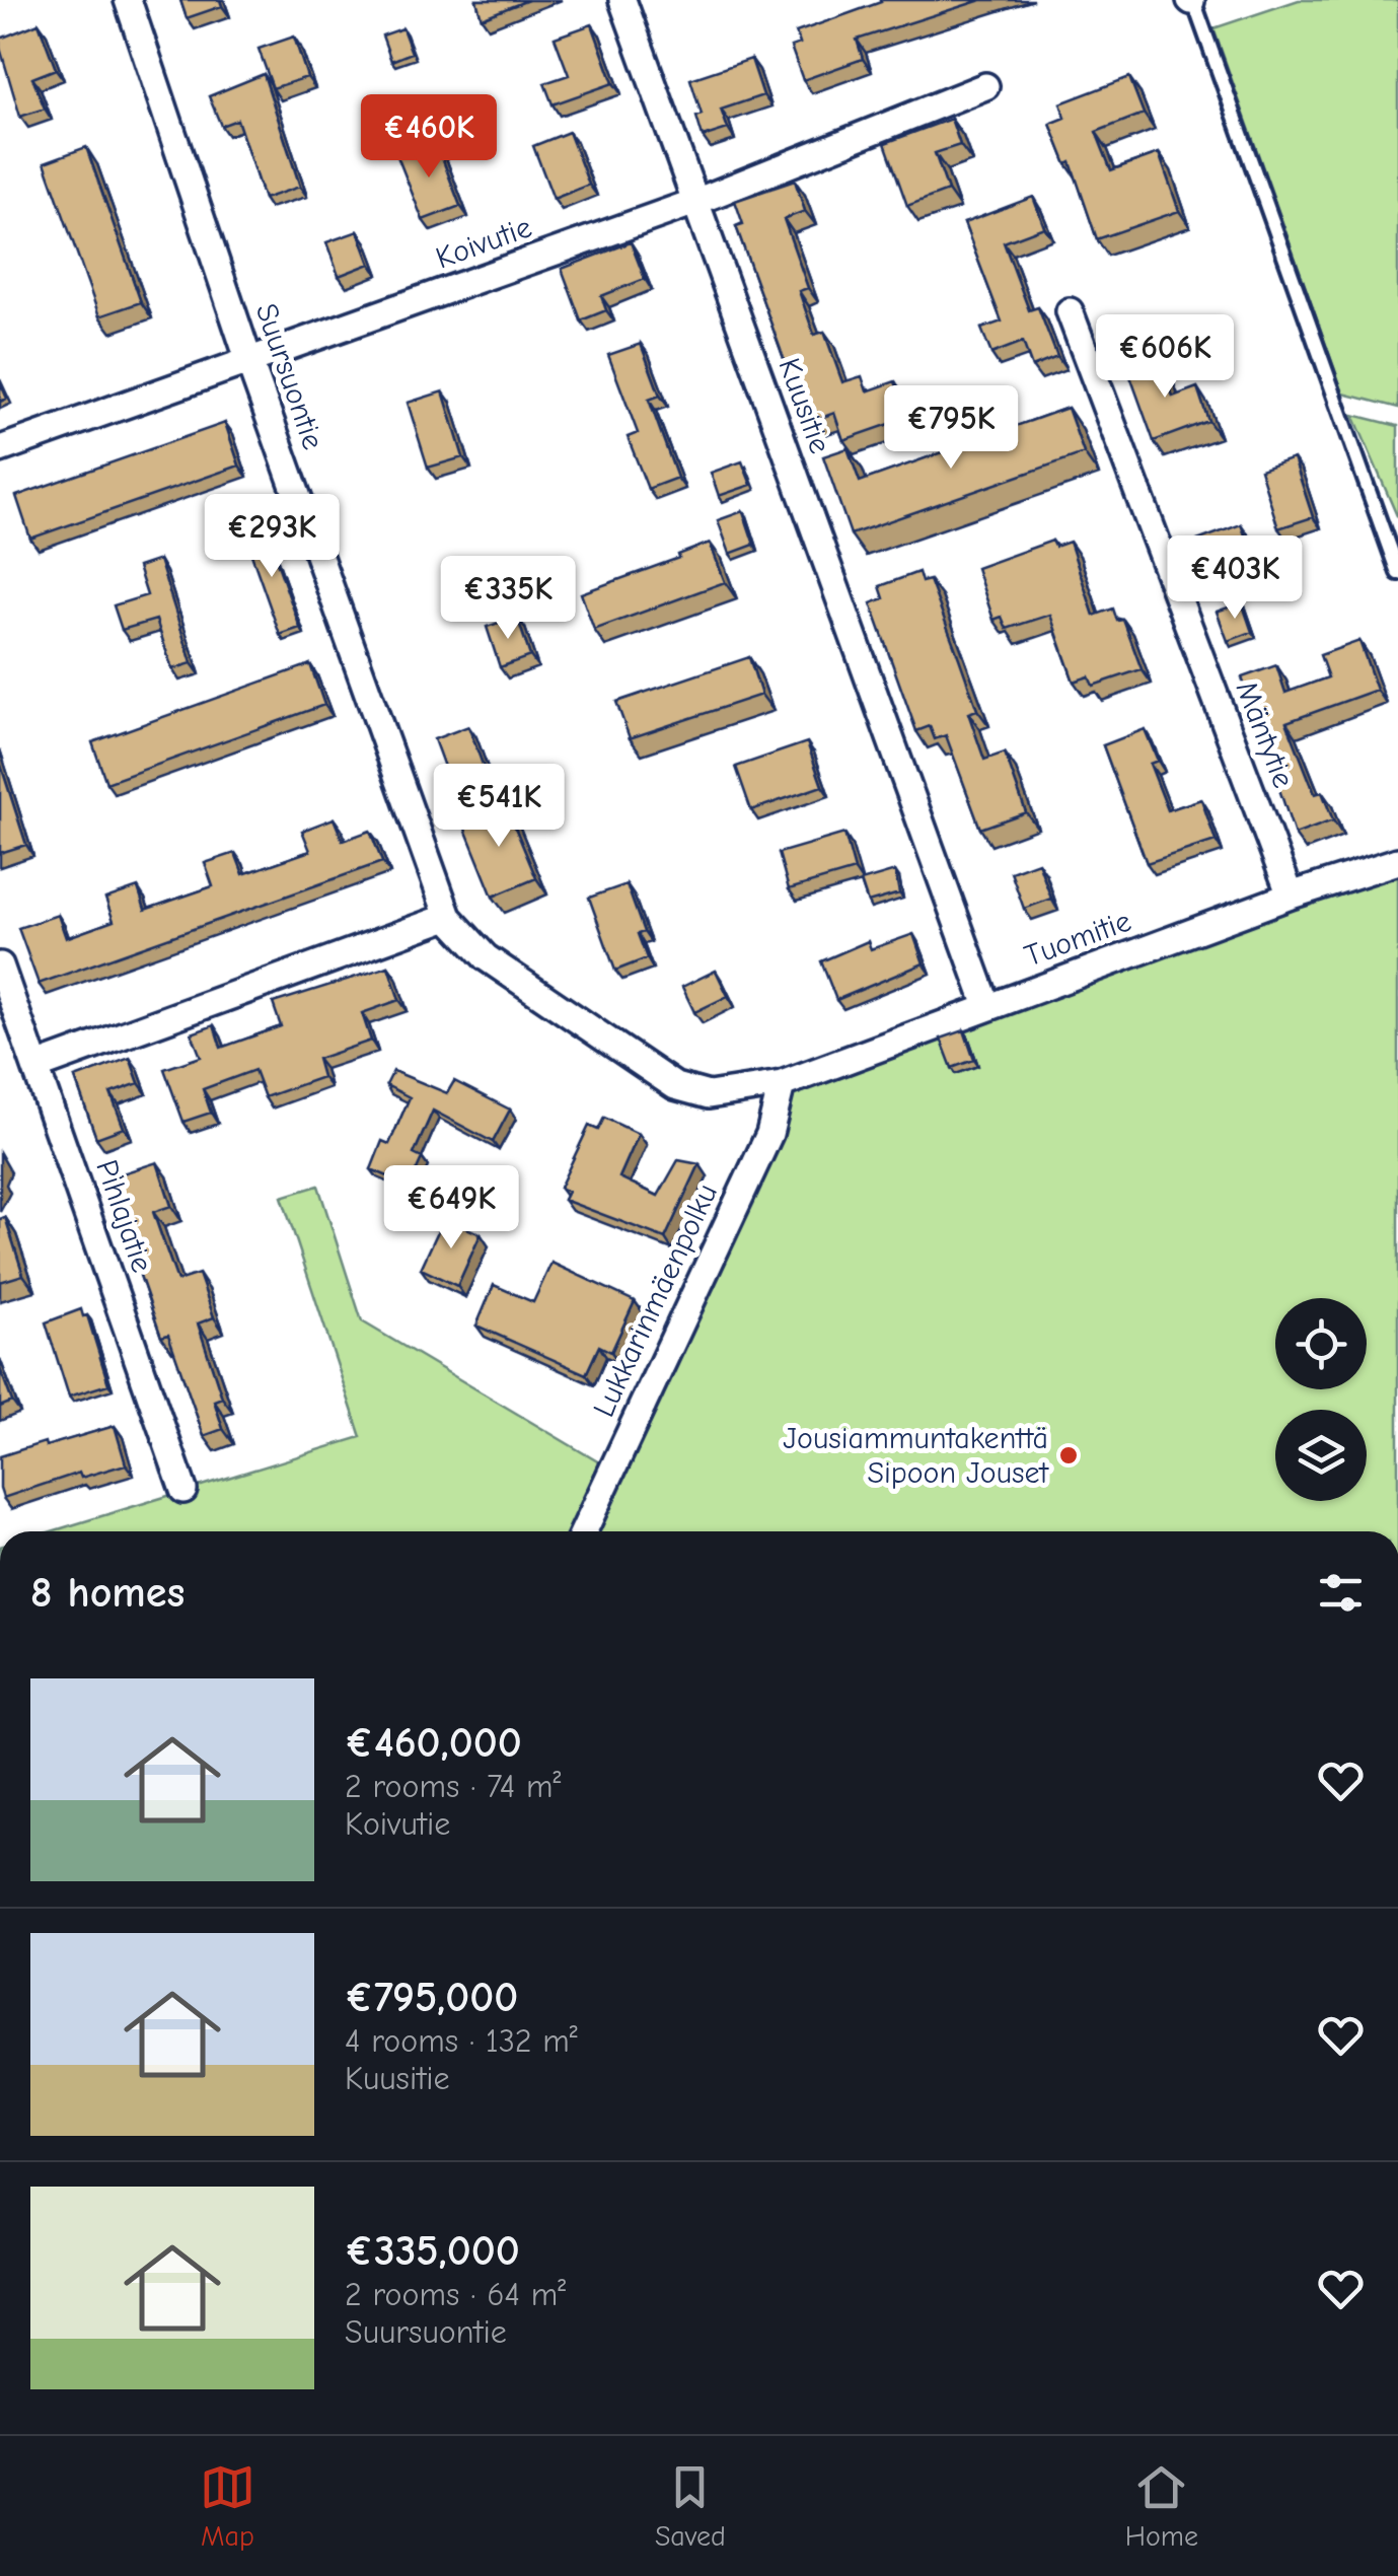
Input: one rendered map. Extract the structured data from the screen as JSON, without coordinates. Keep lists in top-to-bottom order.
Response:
{
  "streets": {
    "street": [
      "Koivutie",
      "Suursuontie",
      "Kuusitie",
      "Mäntytie",
      "Tuomitie",
      "Pihlajatie",
      "Lukkarinmäenpolku"
    ]
  },
  "crossings": [
    ["Koivutie", "Suursuontie"],
    ["Koivutie", "Kuusitie"],
    ["Suursuontie", "Tuomitie"],
    ["Suursuontie", "Lukkarinmäenpolku"],
    ["Kuusitie", "Tuomitie"],
    ["Mäntytie", "Tuomitie"],
    ["Tuomitie", "Lukkarinmäenpolku"]
  ],
  "places": ["Jousiammuntakenttä Sipoon Jouset"],
  "page": {
    "price": [
      "€460K",
      "€606K",
      "€795K",
      "€293K",
      "€403K",
      "€335K",
      "€541K",
      "€649K"
    ],
    "heading": "8 homes",
    "list": [
      {
        "name": "€460,000",
        "note": "2 rooms · 74 m² · Koivutie"
      },
      {
        "name": "€795,000",
        "note": "4 rooms · 132 m² · Kuusitie"
      },
      {
        "name": "€335,000",
        "note": "2 rooms · 64 m² · Suursuontie"
      }
    ],
    "tabs": ["Map", "Saved", "Home"]
  }
}
